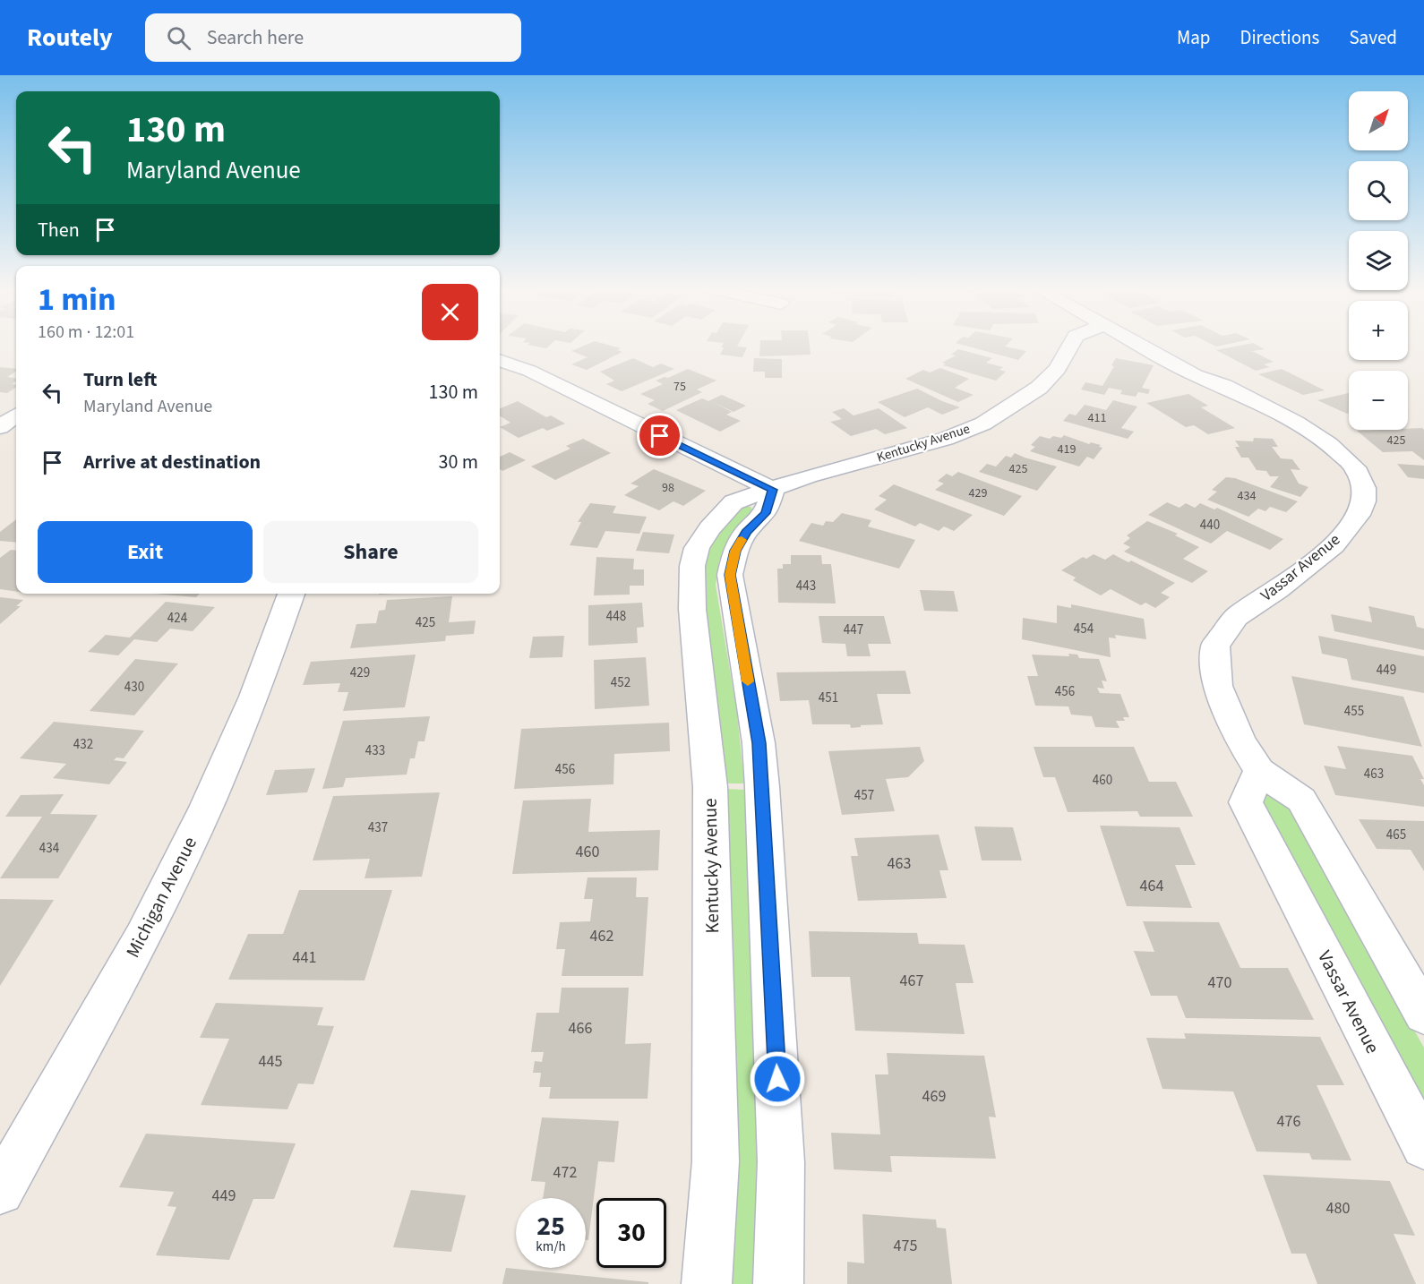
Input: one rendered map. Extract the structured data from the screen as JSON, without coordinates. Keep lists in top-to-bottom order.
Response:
{
  "streets": {
    "street": ["Kentucky Avenue", "Vassar Avenue", "Michigan Avenue"]
  },
  "house_numbers": [
    "75",
    "411",
    "425",
    "419",
    "425",
    "98",
    "429",
    "434",
    "440",
    "443",
    "448",
    "424",
    "425",
    "454",
    "447",
    "449",
    "429",
    "452",
    "430",
    "456",
    "451",
    "455",
    "432",
    "433",
    "456",
    "463",
    "460",
    "457",
    "437",
    "465",
    "434",
    "460",
    "463",
    "464",
    "462",
    "441",
    "467",
    "470",
    "466",
    "445",
    "469",
    "476",
    "472",
    "449",
    "480",
    "475"
  ],
  "north": "top right",
  "page": {
    "header": "Routely",
    "search": "Search here",
    "nav": ["Map", "Directions", "Saved"],
    "map_buttons": ["+", "−"],
    "turn": ["130 m", "Maryland Avenue"],
    "then": "Then",
    "heading": ["1 min", "160 m · 12:01"],
    "list": [
      {
        "name": "Turn left",
        "note": "Maryland Avenue",
        "value": "130 m"
      },
      {
        "name": "Arrive at destination",
        "value": "30 m"
      }
    ],
    "buttons": ["Exit", "Share"],
    "speed": "25 km/h",
    "limit": "30"
  }
}
